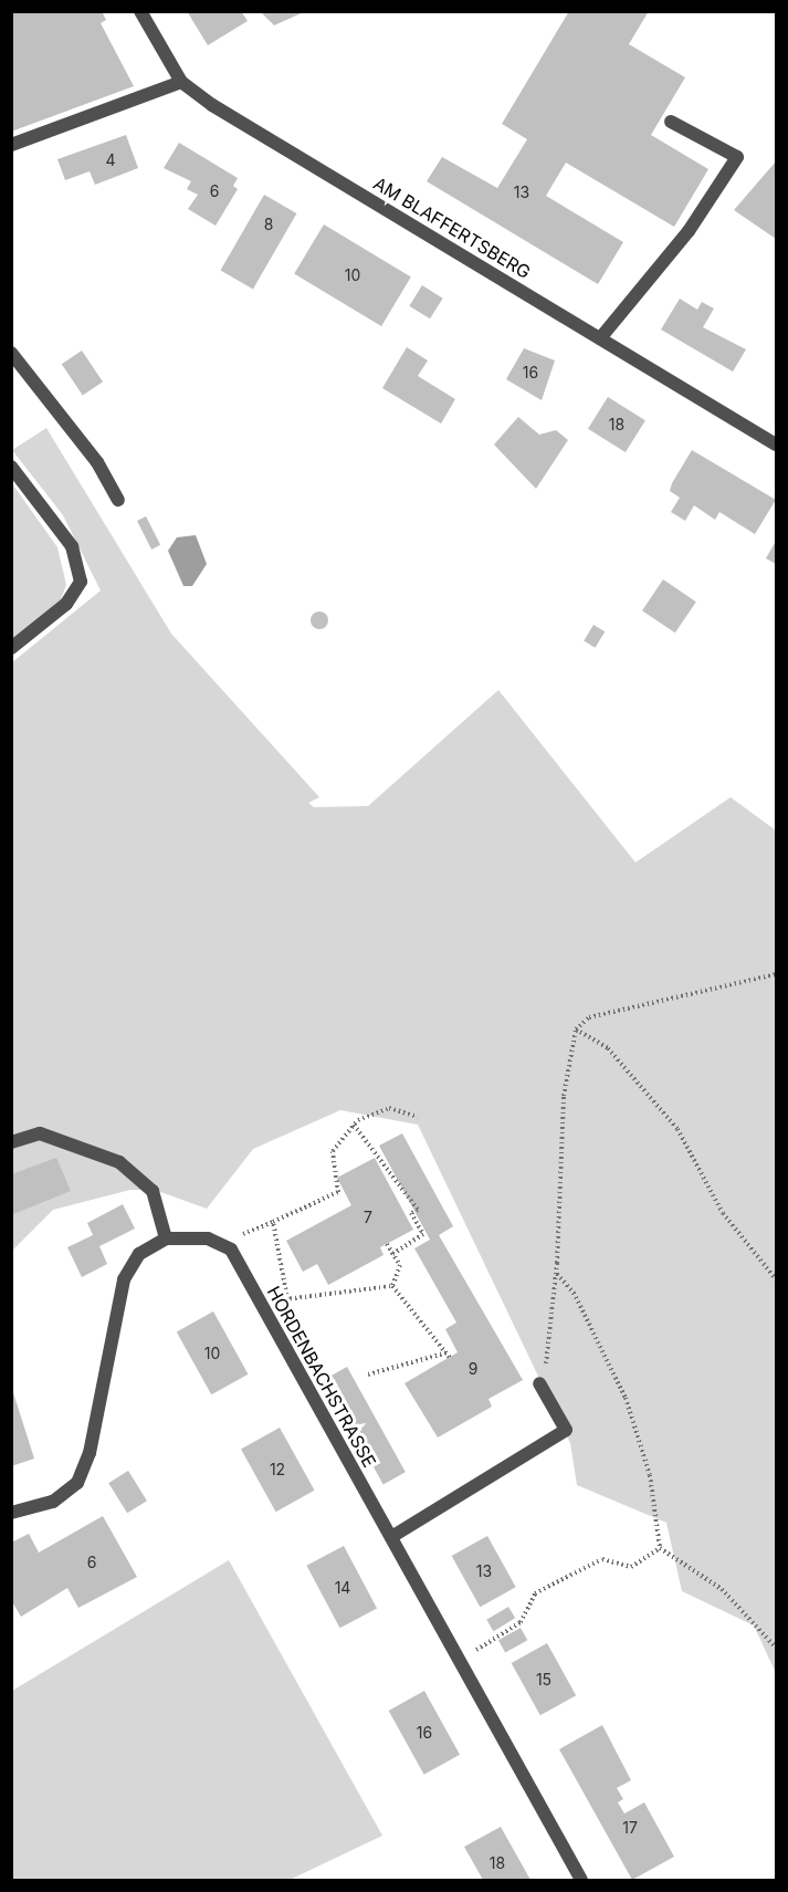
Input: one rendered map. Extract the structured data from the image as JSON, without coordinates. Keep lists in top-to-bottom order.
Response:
{
  "streets": {
    "street": ["AM BLAFFERTSBERG", "HORDENBACHSTRASSE"]
  },
  "house_numbers": [
    "4",
    "6",
    "13",
    "8",
    "10",
    "16",
    "18",
    "7",
    "10",
    "9",
    "12",
    "6",
    "13",
    "14",
    "15",
    "16",
    "17",
    "18"
  ]
}
